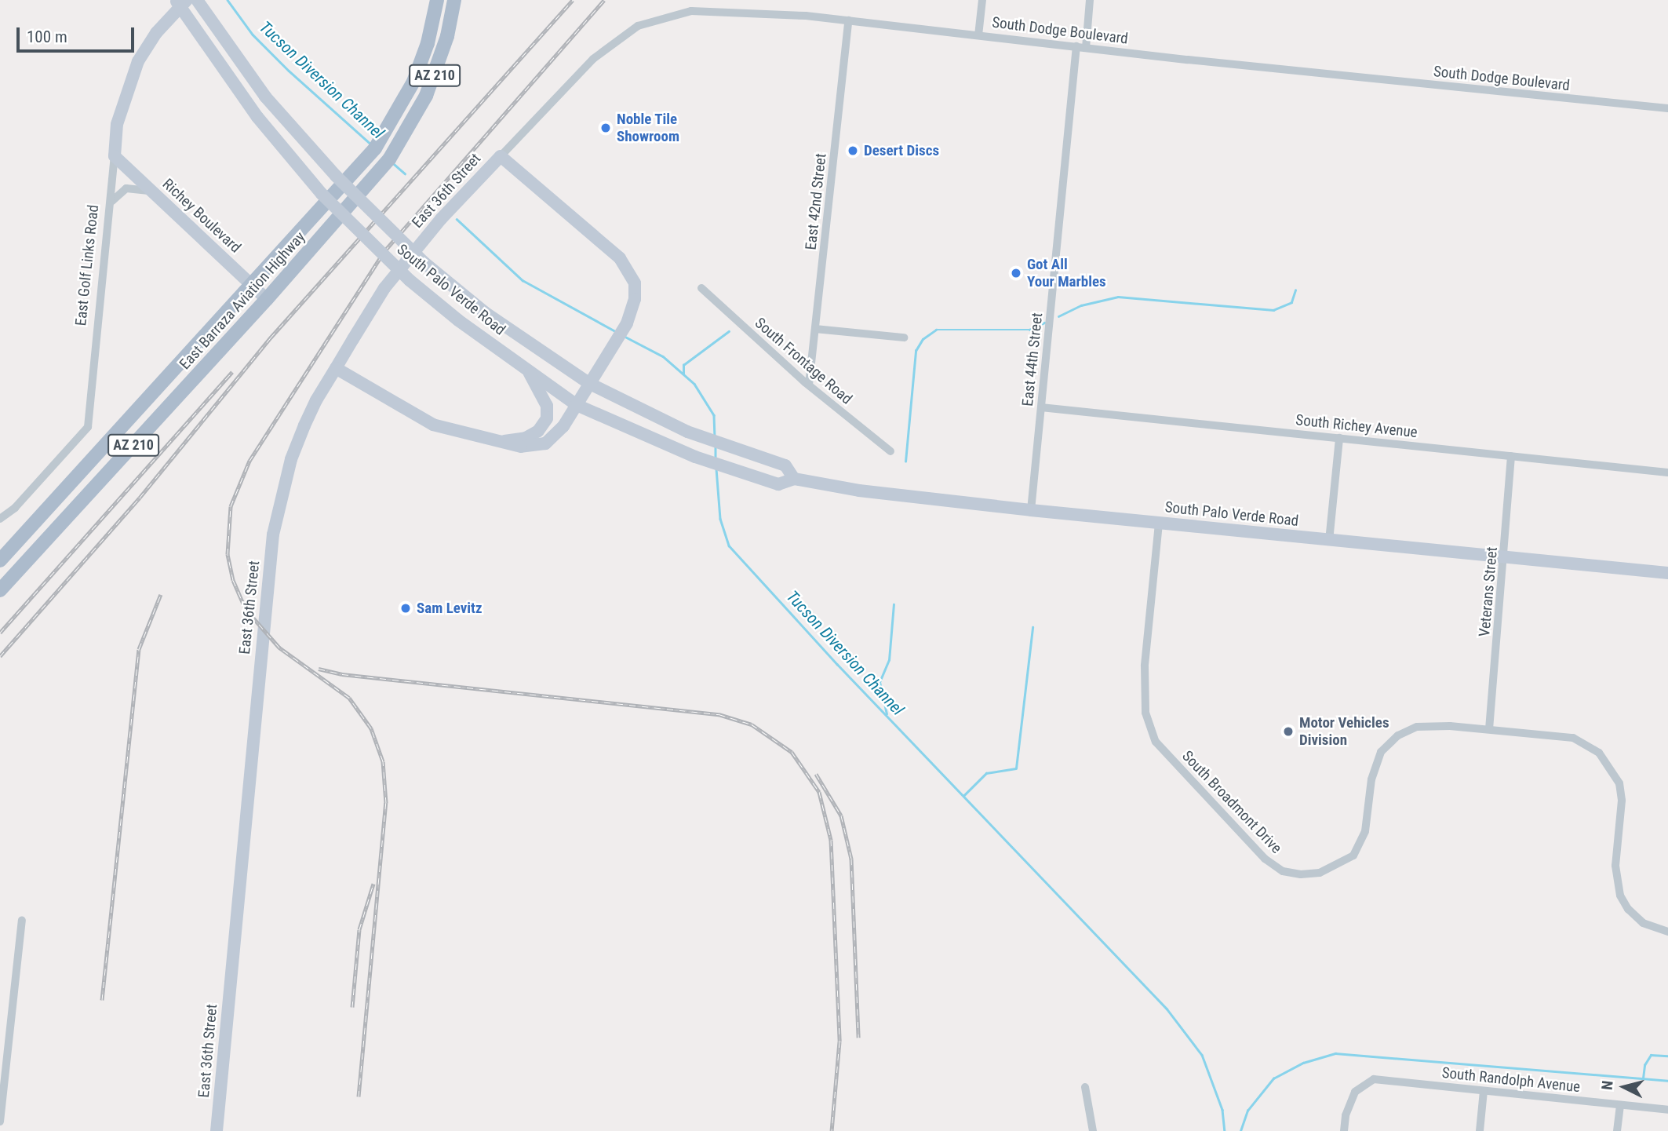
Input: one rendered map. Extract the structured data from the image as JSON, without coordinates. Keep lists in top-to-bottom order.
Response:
{
  "streets": {
    "main road": [
      "AZ 210",
      "East 36th Street",
      "Richey Boulevard",
      "East Golf Links Road",
      "South Palo Verde Road",
      "East Barraza Aviation Highway"
    ],
    "street": [
      "South Dodge Boulevard",
      "East 42nd Street",
      "East 44th Street",
      "South Frontage Road",
      "South Richey Avenue",
      "Veterans Street",
      "South Broadmont Drive",
      "South Randolph Avenue"
    ]
  },
  "crossings": [
    ["South Dodge Boulevard", "East 36th Street"],
    ["South Dodge Boulevard", "East 42nd Street"],
    ["South Dodge Boulevard", "East 44th Street"],
    ["East 42nd Street", "South Frontage Road"],
    ["Richey Boulevard", "East Golf Links Road"],
    ["Richey Boulevard", "East Barraza Aviation Highway"],
    ["East Golf Links Road", "South Palo Verde Road"],
    ["South Palo Verde Road", "East 44th Street"],
    ["South Palo Verde Road", "Veterans Street"],
    ["South Palo Verde Road", "South Broadmont Drive"],
    ["East 44th Street", "South Richey Avenue"],
    ["South Richey Avenue", "Veterans Street"],
    ["Veterans Street", "South Broadmont Drive"]
  ],
  "water": ["Tucson Diversion Channel"],
  "places": [
    "Noble Tile Showroom",
    "Desert Discs",
    "Got All Your Marbles",
    "Sam Levitz",
    "Motor Vehicles Division"
  ],
  "scale_bar": "100 m",
  "north": "left"
}
